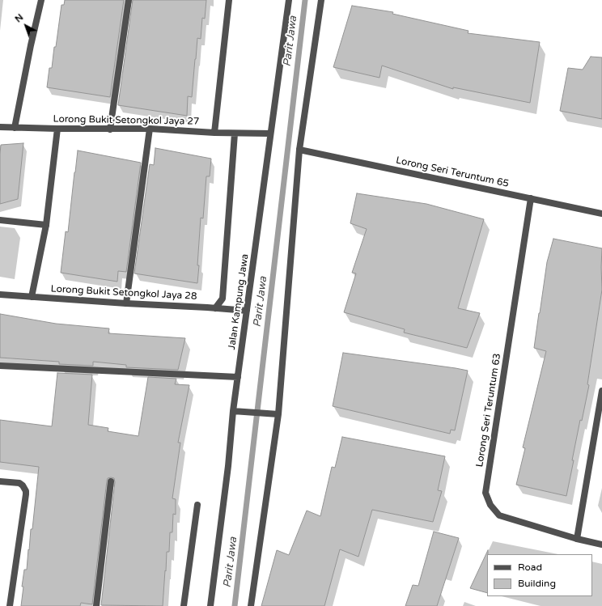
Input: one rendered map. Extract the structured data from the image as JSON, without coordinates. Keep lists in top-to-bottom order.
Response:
{
  "streets": {
    "street": [
      "Lorong Bukit Setongkol Jaya 27",
      "Lorong Seri Teruntum 65",
      "Lorong Bukit Setongkol Jaya 28",
      "Jalan Kampung Jawa",
      "Lorong Seri Teruntum 63"
    ]
  },
  "crossings": [
    ["Lorong Bukit Setongkol Jaya 27", "Jalan Kampung Jawa"],
    ["Lorong Seri Teruntum 65", "Lorong Seri Teruntum 63"],
    ["Lorong Bukit Setongkol Jaya 28", "Jalan Kampung Jawa"]
  ],
  "water": ["Parit Jawa"],
  "legend": ["Road", "Building"],
  "north": "top left"
}
